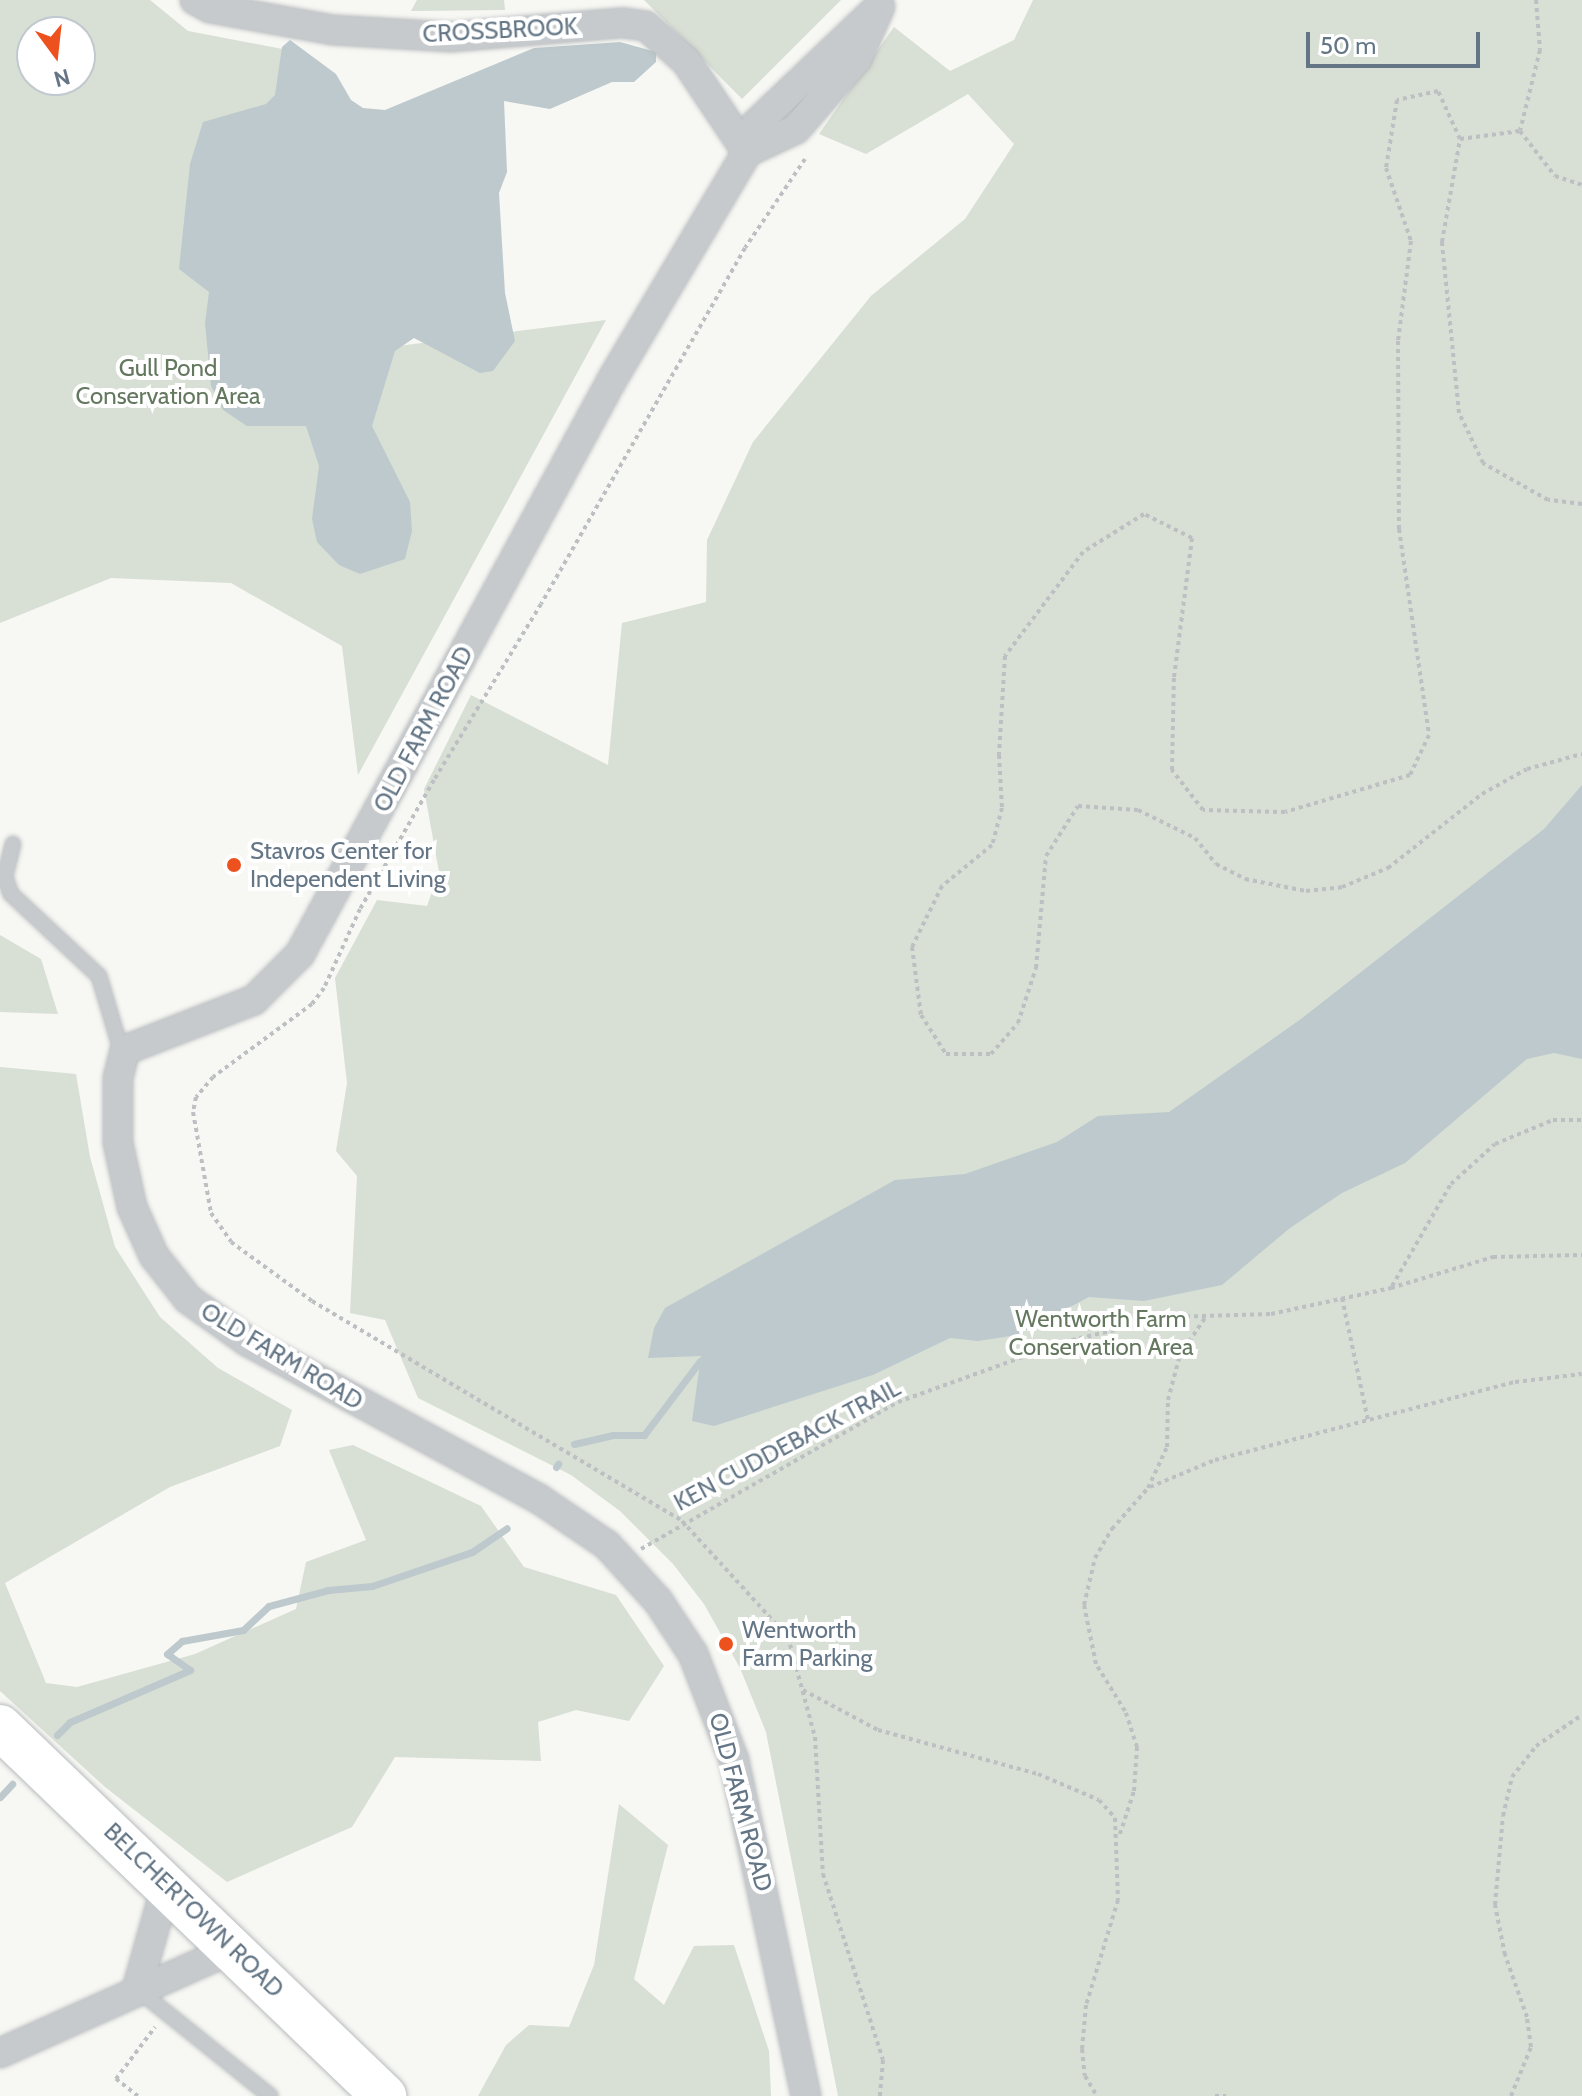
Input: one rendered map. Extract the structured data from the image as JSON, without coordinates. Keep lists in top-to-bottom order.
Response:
{
  "streets": {
    "highway": ["BELCHERTOWN ROAD"],
    "street": ["CROSSBROOK", "OLD FARM ROAD"],
    "path": ["KEN CUDDEBACK TRAIL"]
  },
  "crossings": [
    ["CROSSBROOK", "OLD FARM ROAD"],
    ["OLD FARM ROAD", "KEN CUDDEBACK TRAIL"]
  ],
  "parks": ["Gull Pond Conservation Area", "Wentworth Farm Conservation Area"],
  "places": ["Stavros Center for Independent Living", "Wentworth Farm Parking"],
  "scale_bar": "50 m",
  "north": "bottom"
}
